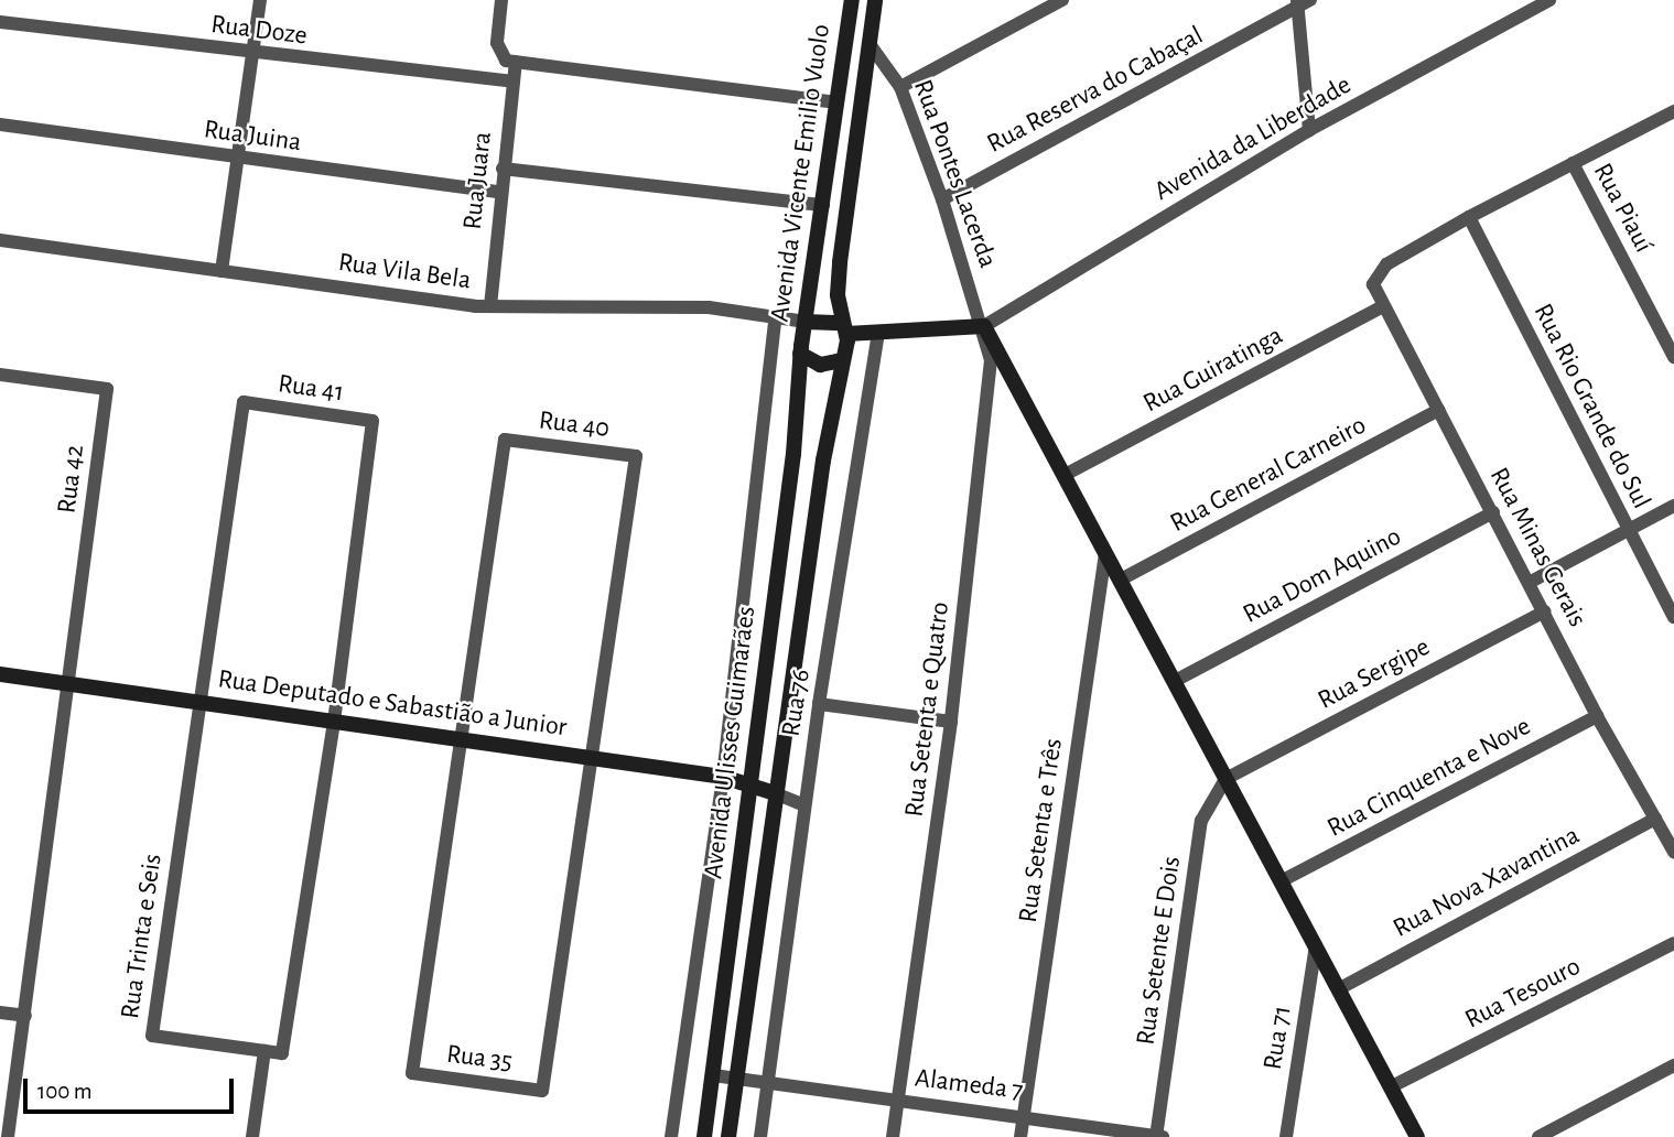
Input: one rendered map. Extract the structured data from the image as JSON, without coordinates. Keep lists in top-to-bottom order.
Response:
{
  "streets": {
    "main road": ["Avenida Vicente Emilio Vuolo", "Rua Deputado e Sabastião a Junior", "Avenida Ulisses Guimarães"],
    "street": [
      "Rua Doze",
      "Rua Reserva do Cabaçal",
      "Rua Juina",
      "Avenida da Liberdade",
      "Rua Pontes Lacerda",
      "Rua Juara",
      "Rua Piauí",
      "Rua Vila Bela",
      "Rua Guiratinga",
      "Rua 41",
      "Rua Rio Grande do Sul",
      "Rua 40",
      "Rua General Carneiro",
      "Rua 42",
      "Rua Minas Gerais",
      "Rua Dom Aquino",
      "Rua Sergipe",
      "Rua 76",
      "Rua Setenta e Quatro",
      "Rua Cinquenta e Nove",
      "Rua Setenta e Três",
      "Rua Nova Xavantina",
      "Rua Trinta e Seis",
      "Rua Setente E Dois",
      "Rua Tesouro",
      "Rua 71",
      "Rua 35",
      "Alameda 7"
    ]
  },
  "crossings": [
    ["Rua Doze", "Rua Juara"],
    ["Rua Reserva do Cabaçal", "Rua Pontes Lacerda"],
    ["Rua Juina", "Rua Juara"],
    ["Avenida da Liberdade", "Rua Pontes Lacerda"],
    ["Avenida da Liberdade", "Rua Setenta e Quatro"],
    ["Avenida Vicente Emilio Vuolo", "Rua Pontes Lacerda"],
    ["Avenida Vicente Emilio Vuolo", "Rua Vila Bela"],
    ["Avenida Vicente Emilio Vuolo", "Avenida Ulisses Guimarães"],
    ["Rua Pontes Lacerda", "Rua Setenta e Quatro"],
    ["Rua Juara", "Rua Vila Bela"],
    ["Rua Guiratinga", "Rua Minas Gerais"],
    ["Rua 41", "Rua Deputado e Sabastião a Junior"],
    ["Rua 41", "Rua Trinta e Seis"],
    ["Rua Rio Grande do Sul", "Rua Minas Gerais"],
    ["Rua 40", "Rua Deputado e Sabastião a Junior"],
    ["Rua 40", "Rua 35"],
    ["Rua General Carneiro", "Rua Minas Gerais"],
    ["Rua 42", "Rua Deputado e Sabastião a Junior"],
    ["Rua Minas Gerais", "Rua Dom Aquino"],
    ["Rua Minas Gerais", "Rua Sergipe"],
    ["Rua Minas Gerais", "Rua Cinquenta e Nove"],
    ["Rua Minas Gerais", "Rua Nova Xavantina"],
    ["Rua Sergipe", "Rua Setente E Dois"],
    ["Rua 76", "Alameda 7"],
    ["Rua Deputado e Sabastião a Junior", "Avenida Ulisses Guimarães"],
    ["Rua Deputado e Sabastião a Junior", "Rua Trinta e Seis"],
    ["Rua Deputado e Sabastião a Junior", "Rua 35"],
    ["Rua Setenta e Quatro", "Alameda 7"],
    ["Avenida Ulisses Guimarães", "Alameda 7"],
    ["Rua Setenta e Três", "Alameda 7"],
    ["Rua Setente E Dois", "Alameda 7"]
  ],
  "scale_bar": "100 m"
}
